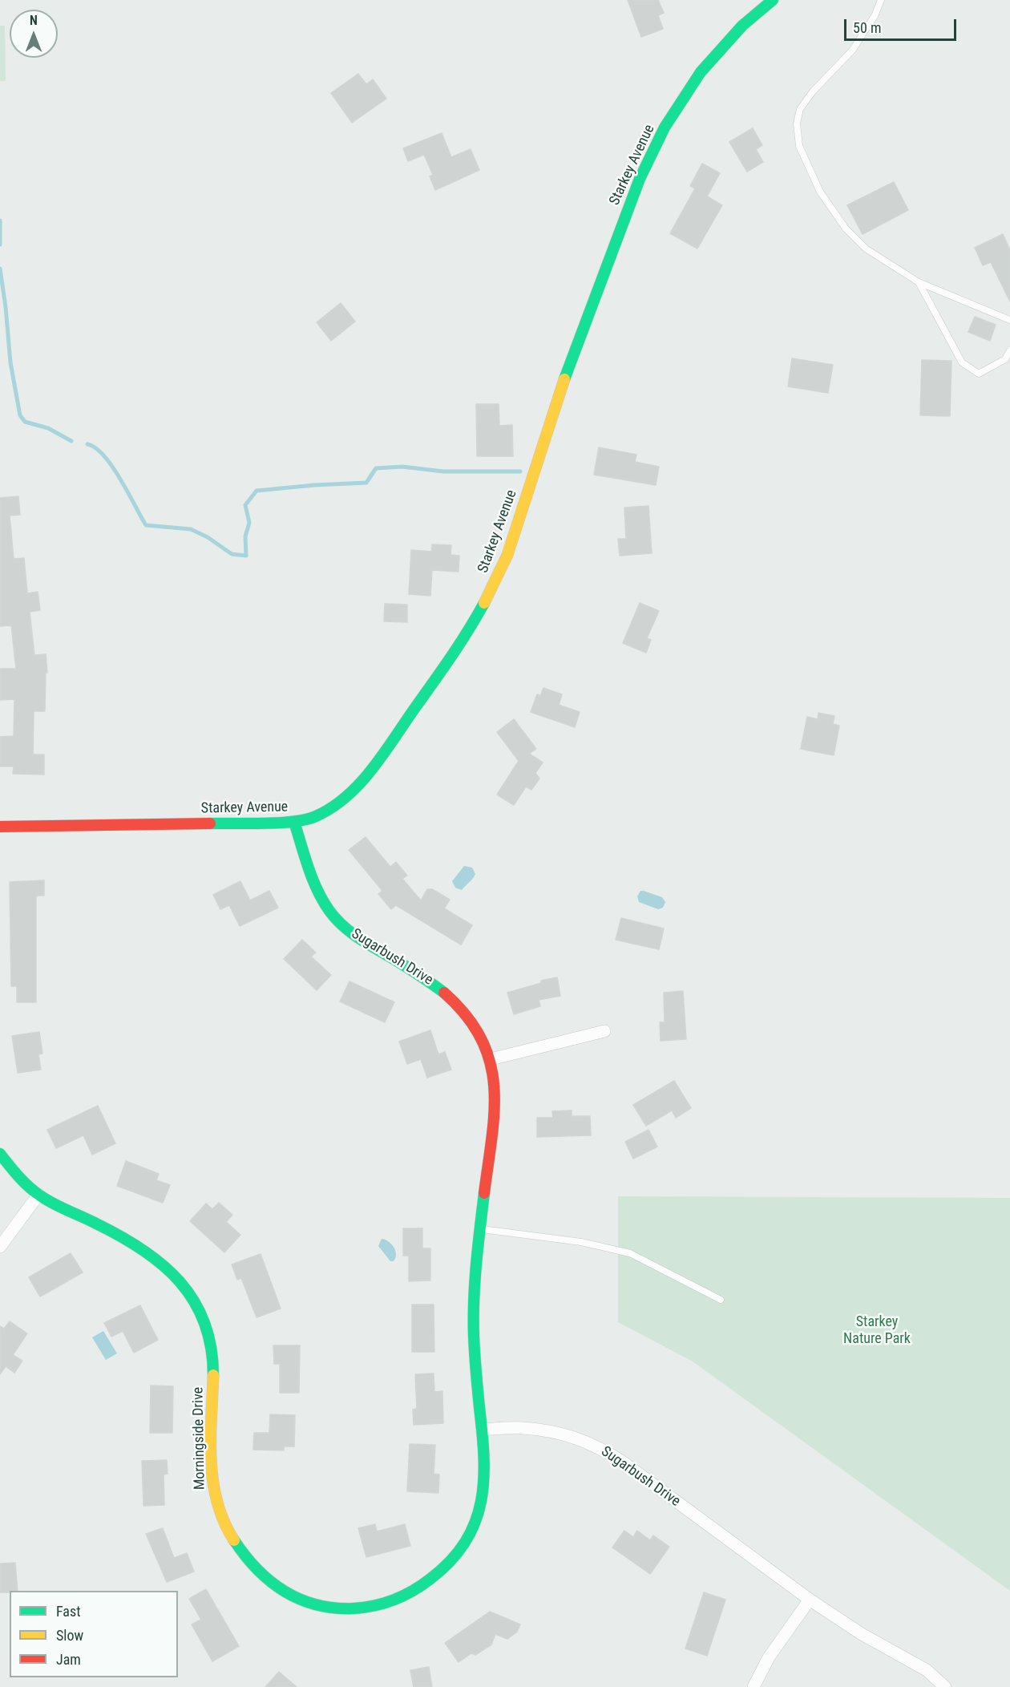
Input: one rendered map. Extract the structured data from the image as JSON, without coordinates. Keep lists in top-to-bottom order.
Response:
{
  "streets": {
    "street": ["Starkey Avenue", "Sugarbush Drive", "Morningside Drive"]
  },
  "crossings": [
    ["Starkey Avenue", "Sugarbush Drive"],
    ["Sugarbush Drive", "Morningside Drive"]
  ],
  "parks": ["Starkey Nature Park"],
  "legend": ["Fast", "Slow", "Jam"],
  "scale_bar": "50 m",
  "north": "top"
}
